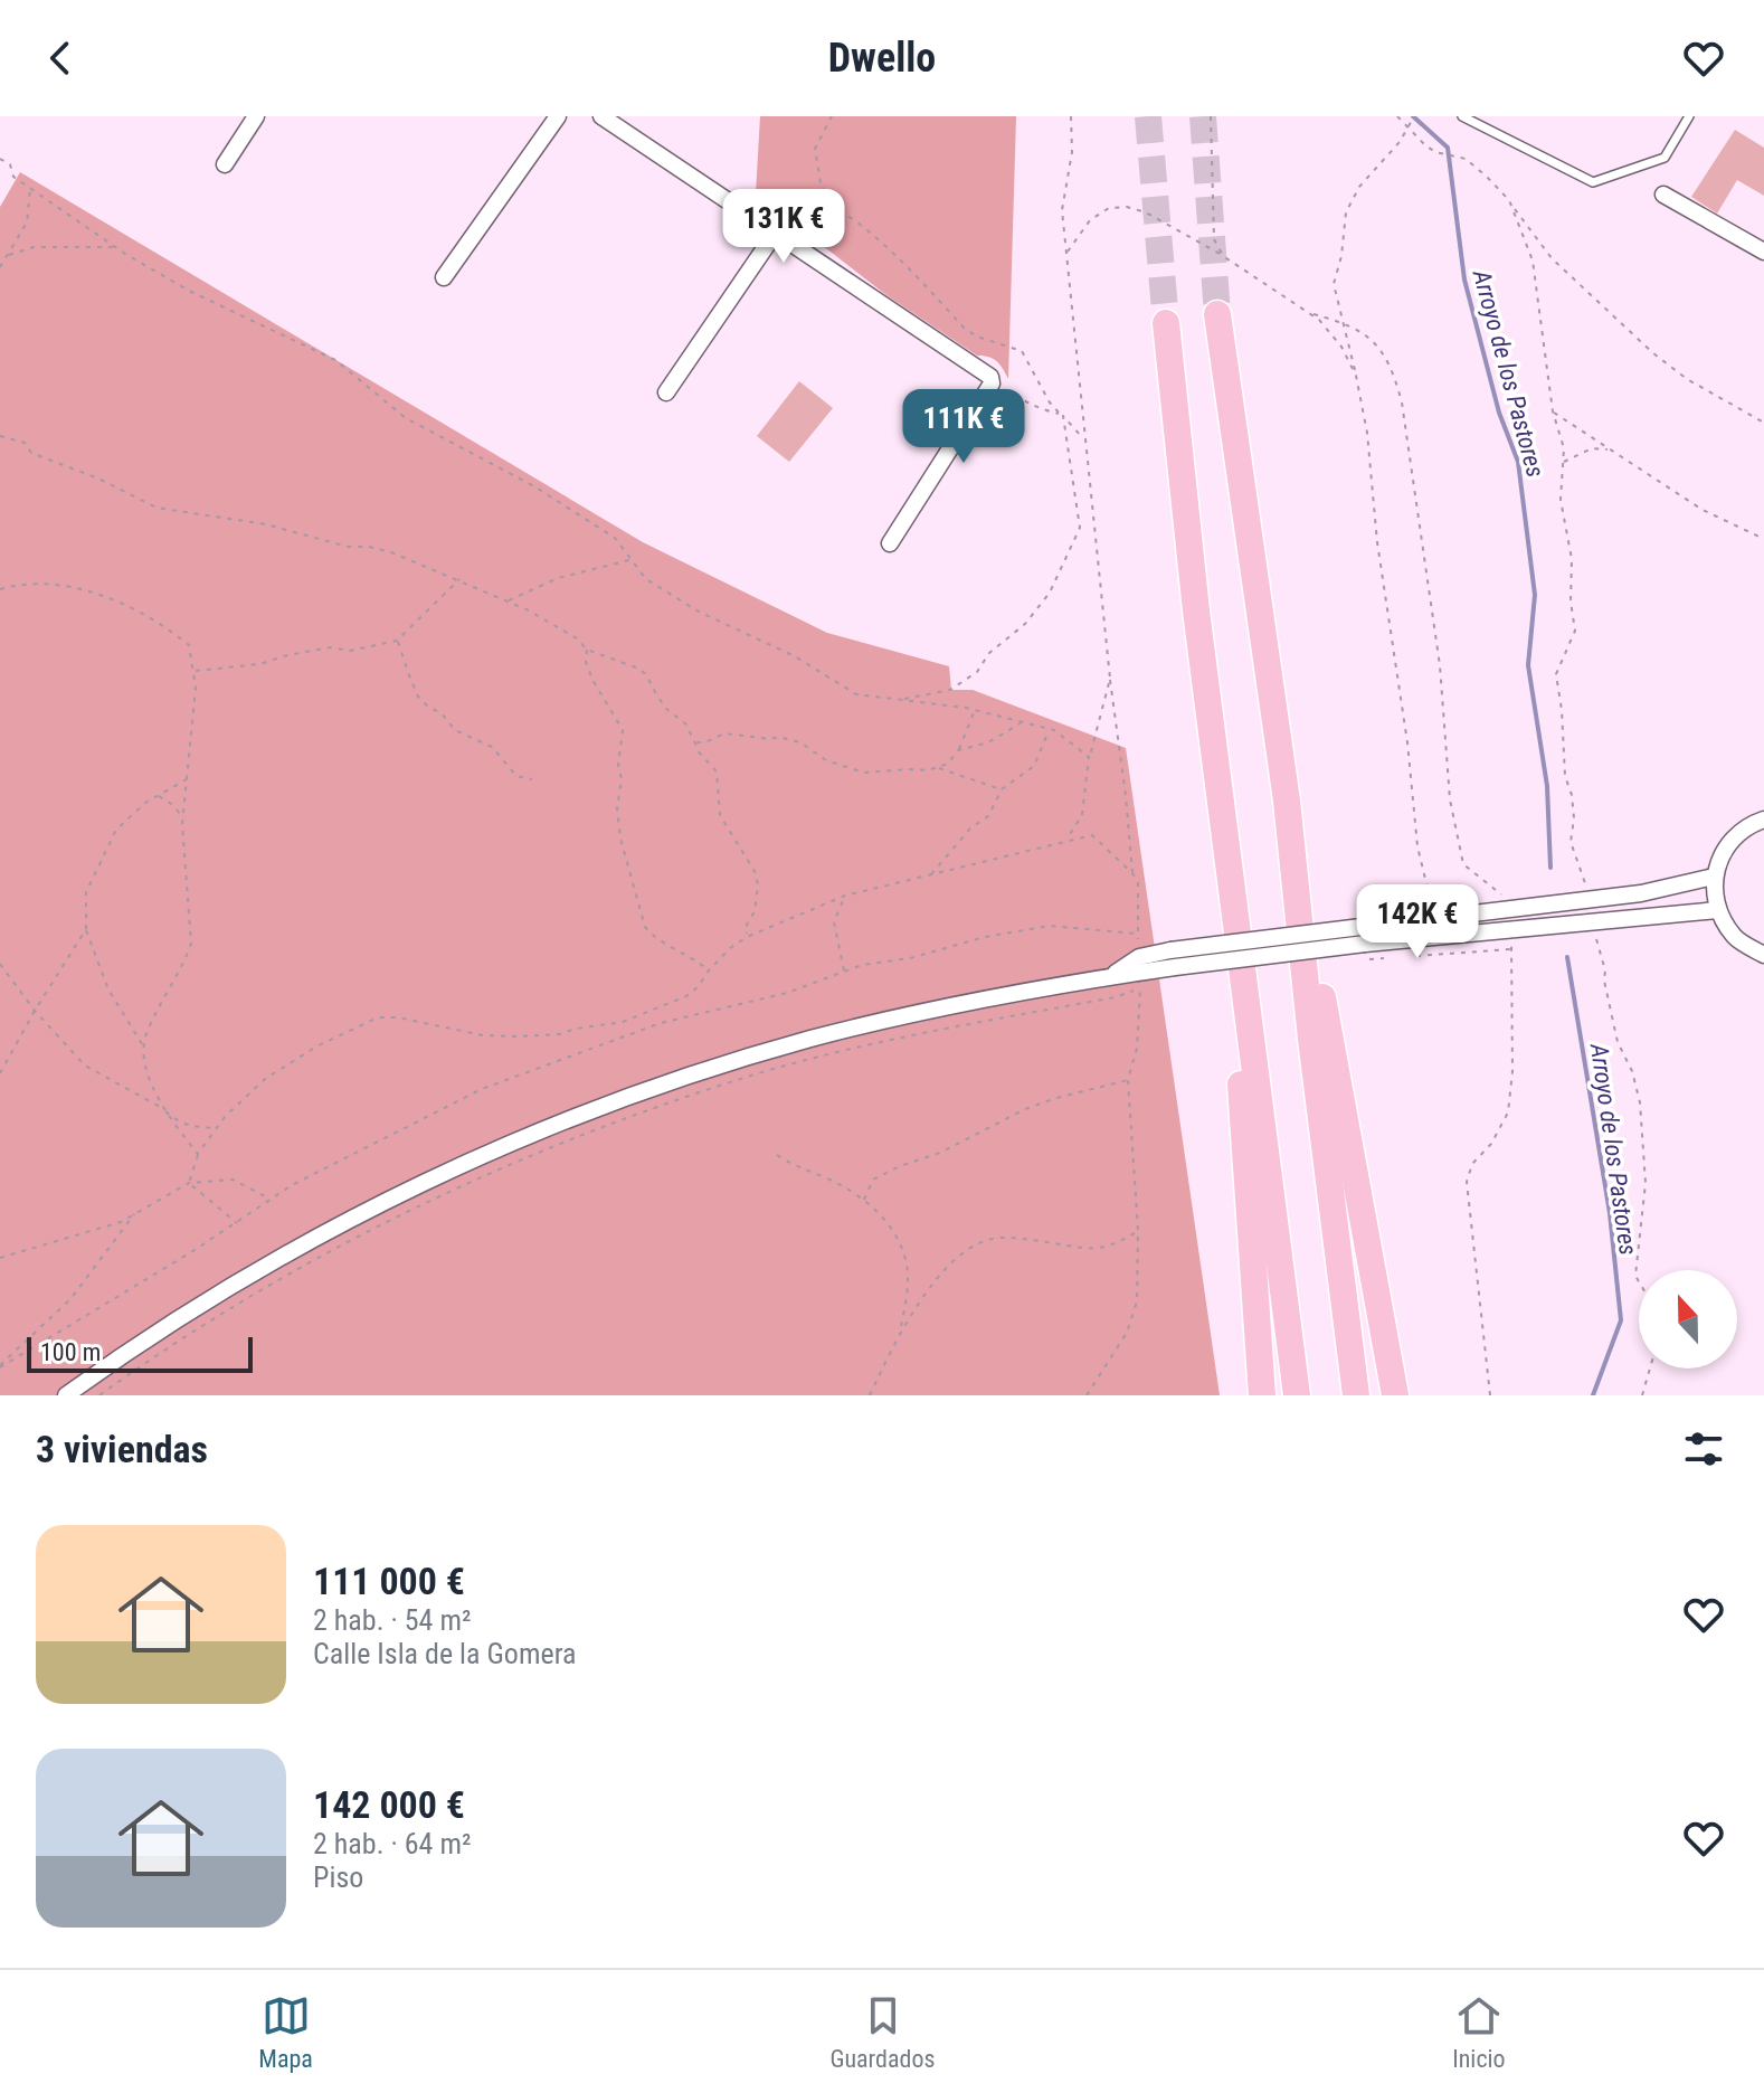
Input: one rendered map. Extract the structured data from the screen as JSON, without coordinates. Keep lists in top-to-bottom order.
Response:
{
  "water": ["Arroyo de los Pastores"],
  "scale_bar": "100 m",
  "north": "top",
  "page": {
    "header": "Dwello",
    "price": ["131K €", "111K €", "142K €"],
    "scale": "100 m",
    "heading": "3 viviendas",
    "list": [
      {
        "name": "111 000 €",
        "note": "2 hab. · 54 m² · Calle Isla de la Gomera"
      },
      {
        "name": "142 000 €",
        "note": "2 hab. · 64 m² · Piso"
      }
    ],
    "tabs": ["Mapa", "Guardados", "Inicio"]
  }
}
